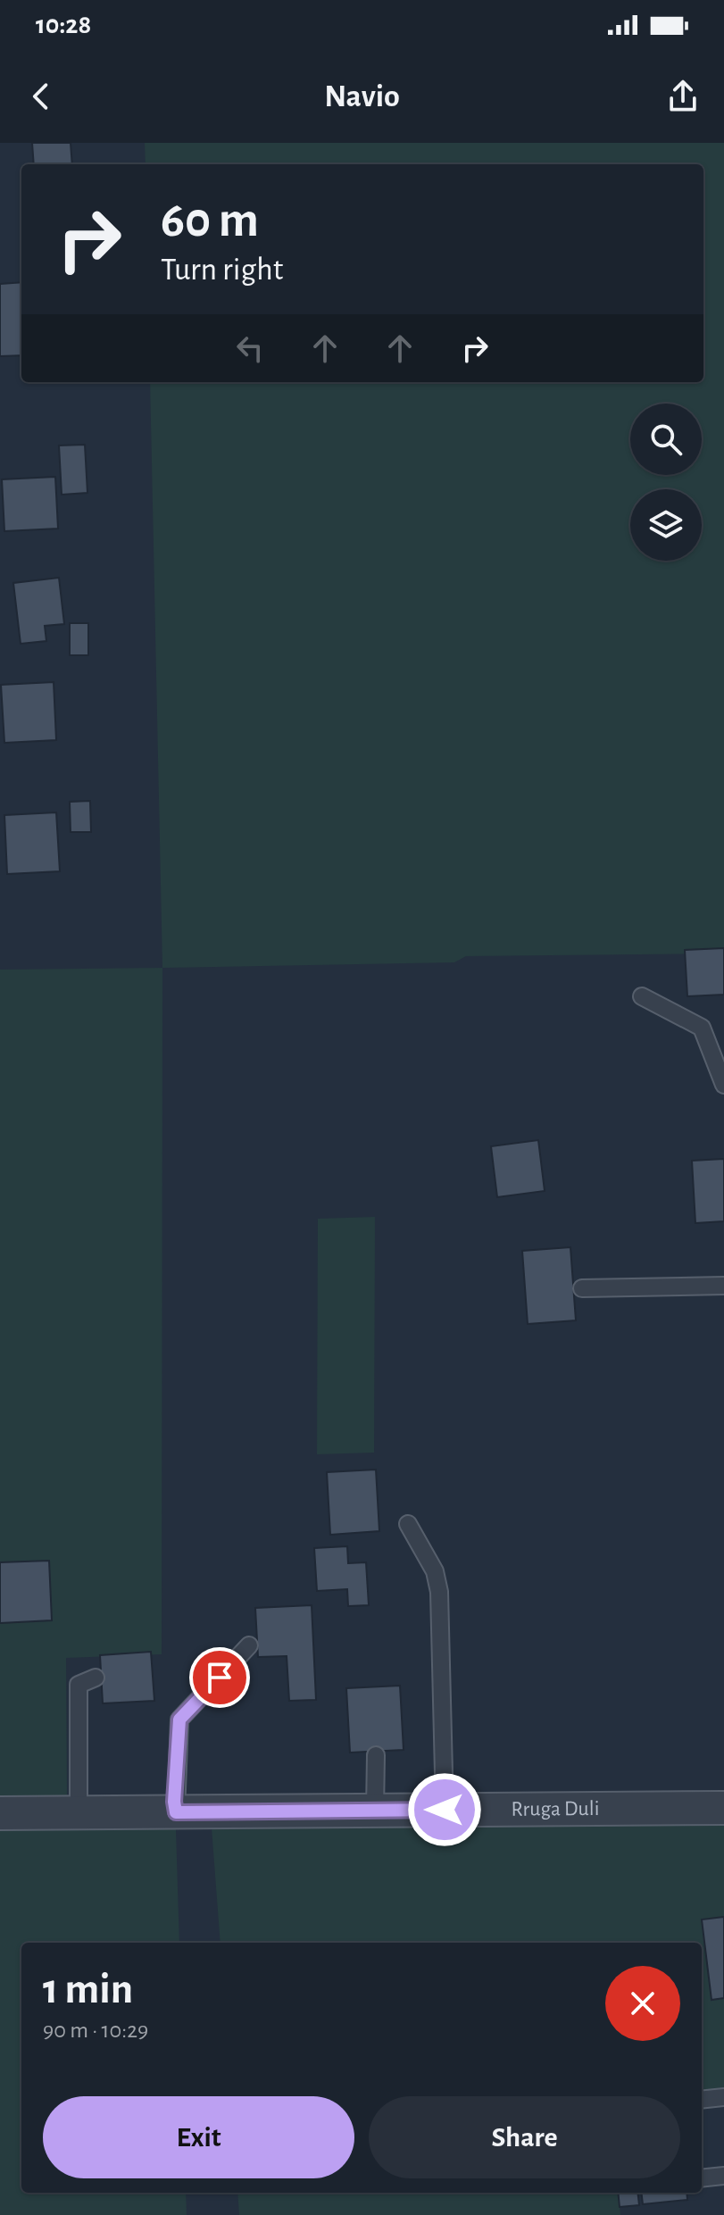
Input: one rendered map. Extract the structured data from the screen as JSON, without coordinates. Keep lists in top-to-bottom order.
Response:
{
  "streets": {
    "street": ["Rruga Duli"]
  },
  "page": {
    "status": "10:28",
    "header": "Navio",
    "turn": ["60 m", "Turn right"],
    "heading": ["1 min", "90 m · 10:29"],
    "buttons": ["Exit", "Share"]
  }
}
